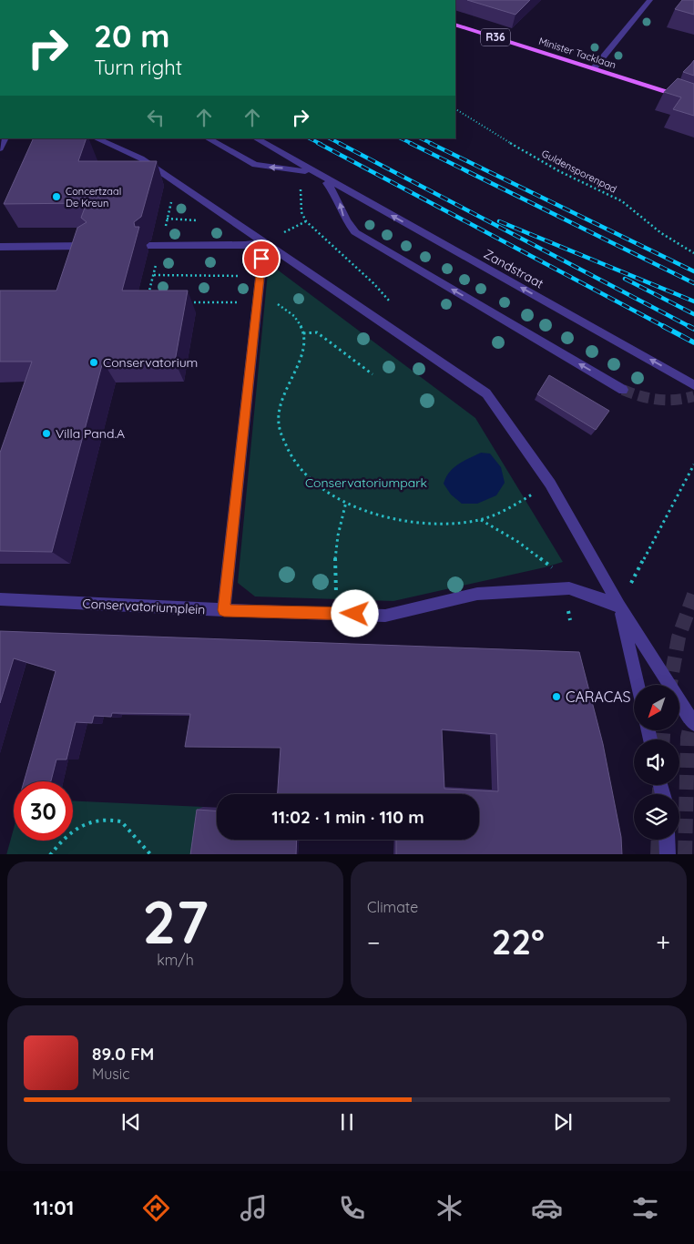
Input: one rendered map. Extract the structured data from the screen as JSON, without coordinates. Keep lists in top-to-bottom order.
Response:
{
  "streets": {
    "main road": ["R36", "Minister Tacklaan"],
    "street": ["Zandstraat", "Conservatoriumplein"],
    "path": ["Guldensporenpad"]
  },
  "parks": ["Conservatoriumpark"],
  "places": [
    "Concertzaal De Kreun",
    "Conservatorium",
    "Villa Pand.A",
    "CARACAS"
  ],
  "north": "bottom left",
  "page": {
    "turn": ["20 m", "Turn right"],
    "limit": "30",
    "trip": "11:02 · 1 min · 110 m",
    "tile": [
      ["27", "km/h"],
      "Climate"
    ],
    "heat": ["−", "22°", "+"],
    "song": ["89.0 FM", "Music"],
    "tabs": "11:01"
  }
}
